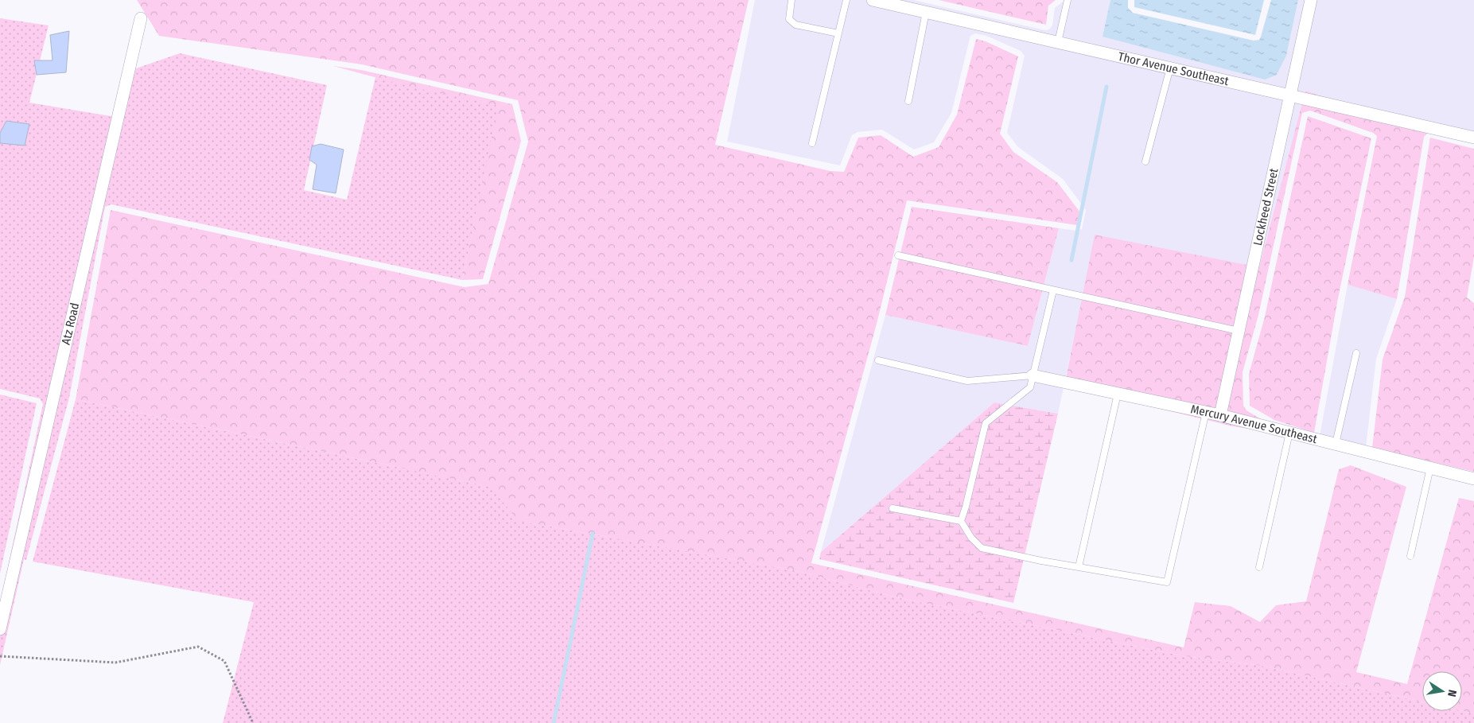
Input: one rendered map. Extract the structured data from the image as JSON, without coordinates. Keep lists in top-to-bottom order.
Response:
{
  "streets": {
    "street": [
      "Thor Avenue Southeast",
      "Lockheed Street",
      "Atz Road",
      "Mercury Avenue Southeast"
    ]
  },
  "crossings": [
    ["Thor Avenue Southeast", "Lockheed Street"],
    ["Lockheed Street", "Mercury Avenue Southeast"]
  ],
  "north": "right"
}
